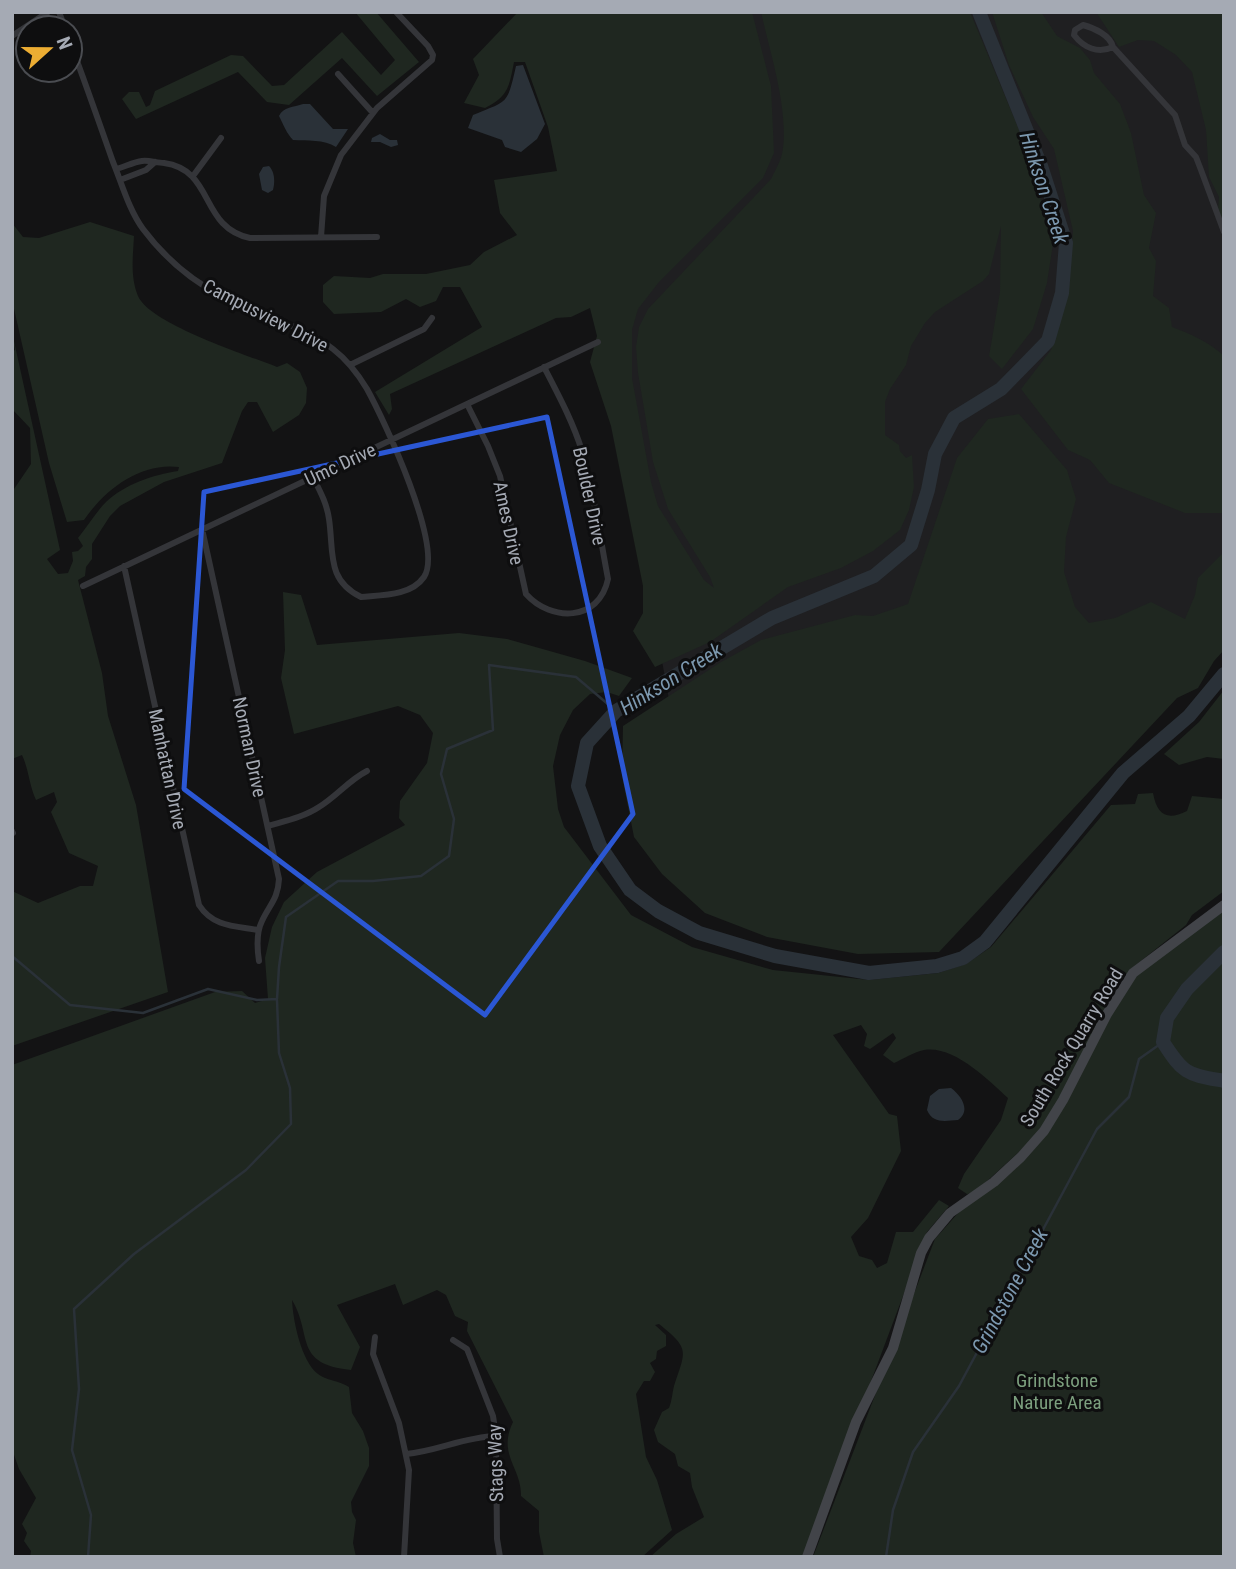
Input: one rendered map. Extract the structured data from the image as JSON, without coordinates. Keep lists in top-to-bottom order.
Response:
{
  "streets": {
    "street": [
      "Campusview Drive",
      "Umc Drive",
      "Boulder Drive",
      "Ames Drive",
      "Norman Drive",
      "Manhattan Drive",
      "South Rock Quarry Road",
      "Stags Way"
    ]
  },
  "crossings": [
    ["Campusview Drive", "Umc Drive"],
    ["Umc Drive", "Boulder Drive"],
    ["Umc Drive", "Ames Drive"],
    ["Umc Drive", "Norman Drive"],
    ["Umc Drive", "Manhattan Drive"],
    ["Boulder Drive", "Ames Drive"],
    ["Norman Drive", "Manhattan Drive"]
  ],
  "water": ["Hinkson Creek", "Grindstone Creek"],
  "parks": ["Grindstone Nature Area"],
  "north": "right"
}
